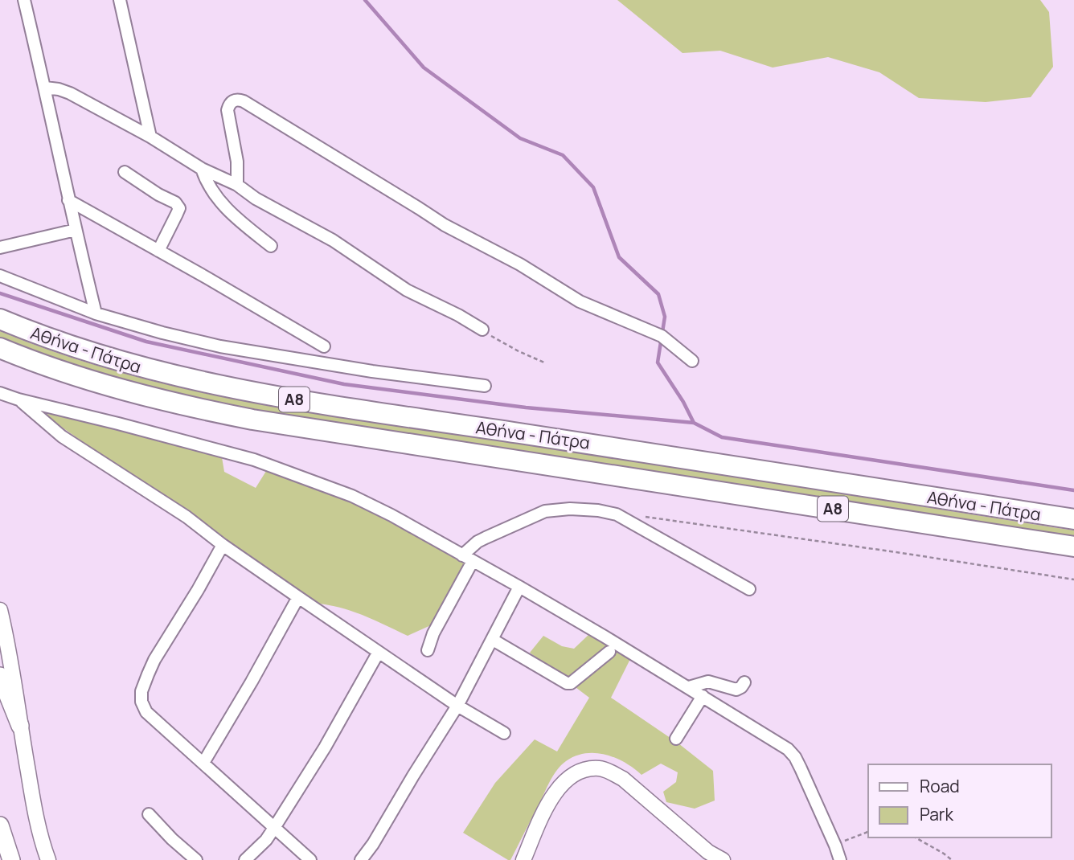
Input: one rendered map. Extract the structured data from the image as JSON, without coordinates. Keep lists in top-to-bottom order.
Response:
{
  "streets": {
    "highway": ["Αθήνα - Πάτρα", "Α8"]
  },
  "legend": ["Road", "Park"]
}
